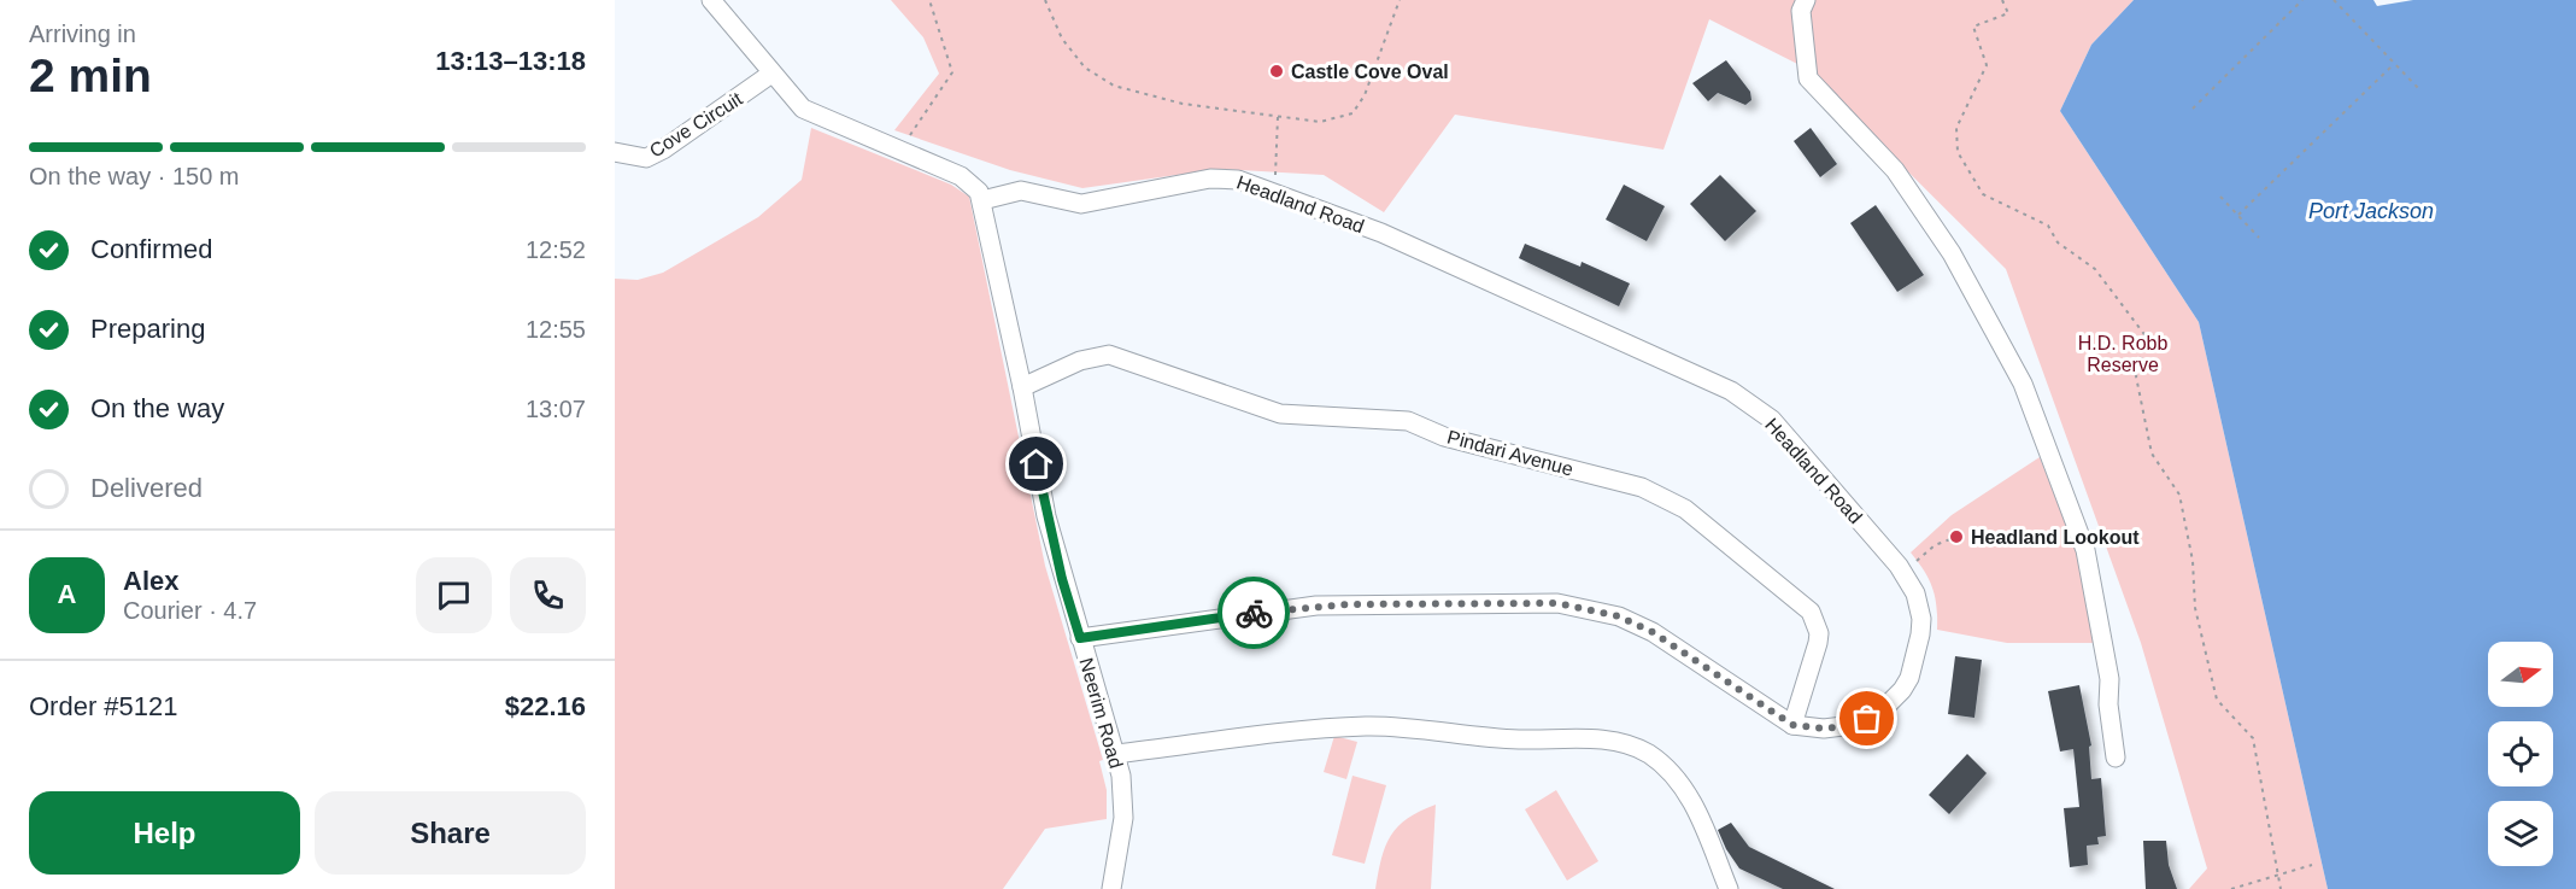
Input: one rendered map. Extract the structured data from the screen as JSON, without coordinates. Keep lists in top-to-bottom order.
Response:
{
  "streets": {
    "street": [
      "Cove Circuit",
      "Headland Road",
      "Pindari Avenue",
      "Neerim Road"
    ]
  },
  "crossings": [
    ["Headland Road", "Pindari Avenue"],
    ["Headland Road", "Neerim Road"],
    ["Pindari Avenue", "Neerim Road"]
  ],
  "water": ["Port Jackson"],
  "parks": ["H.D. Robb Reserve"],
  "places": ["Castle Cove Oval", "Headland Lookout"],
  "north": "right",
  "page": {
    "heading": ["2 min", "Arriving in", "13:13–13:18"],
    "panel": [
      "Alex",
      "Courier · 4.7",
      "Order #5121",
      "$22.16"
    ],
    "bar": "On the way · 150 m",
    "list": [
      ["Confirmed", "12:52"],
      ["Preparing", "12:55"],
      ["On the way", "13:07"],
      "Delivered"
    ],
    "round": "A",
    "buttons": ["Help", "Share"]
  }
}
